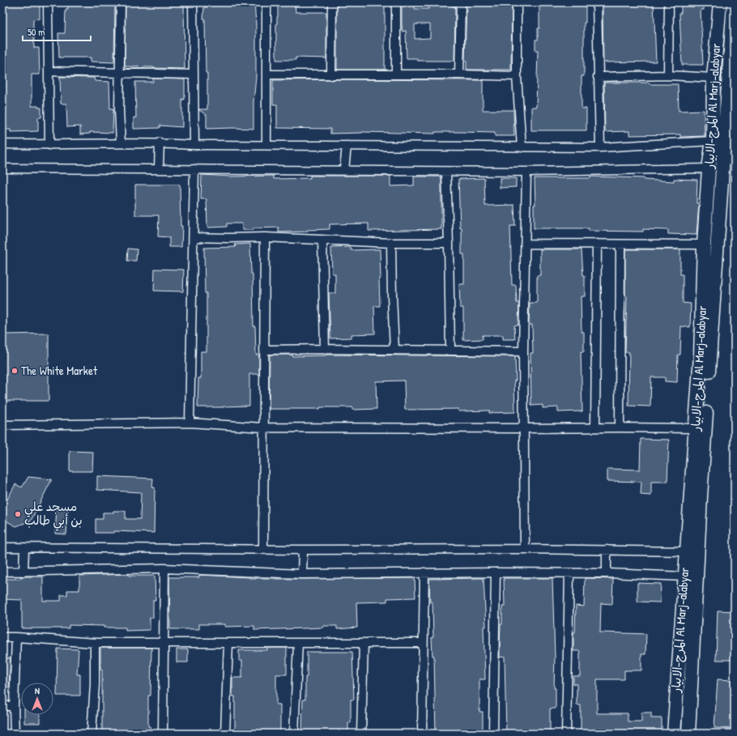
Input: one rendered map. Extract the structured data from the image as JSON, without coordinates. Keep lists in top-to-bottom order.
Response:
{
  "streets": {
    "main road": ["المرج-الابيار Al Marj-alabyar"]
  },
  "places": ["The White Market", "مسجد علي بن أبي طالب"],
  "scale_bar": "50 m",
  "north": "top"
}
